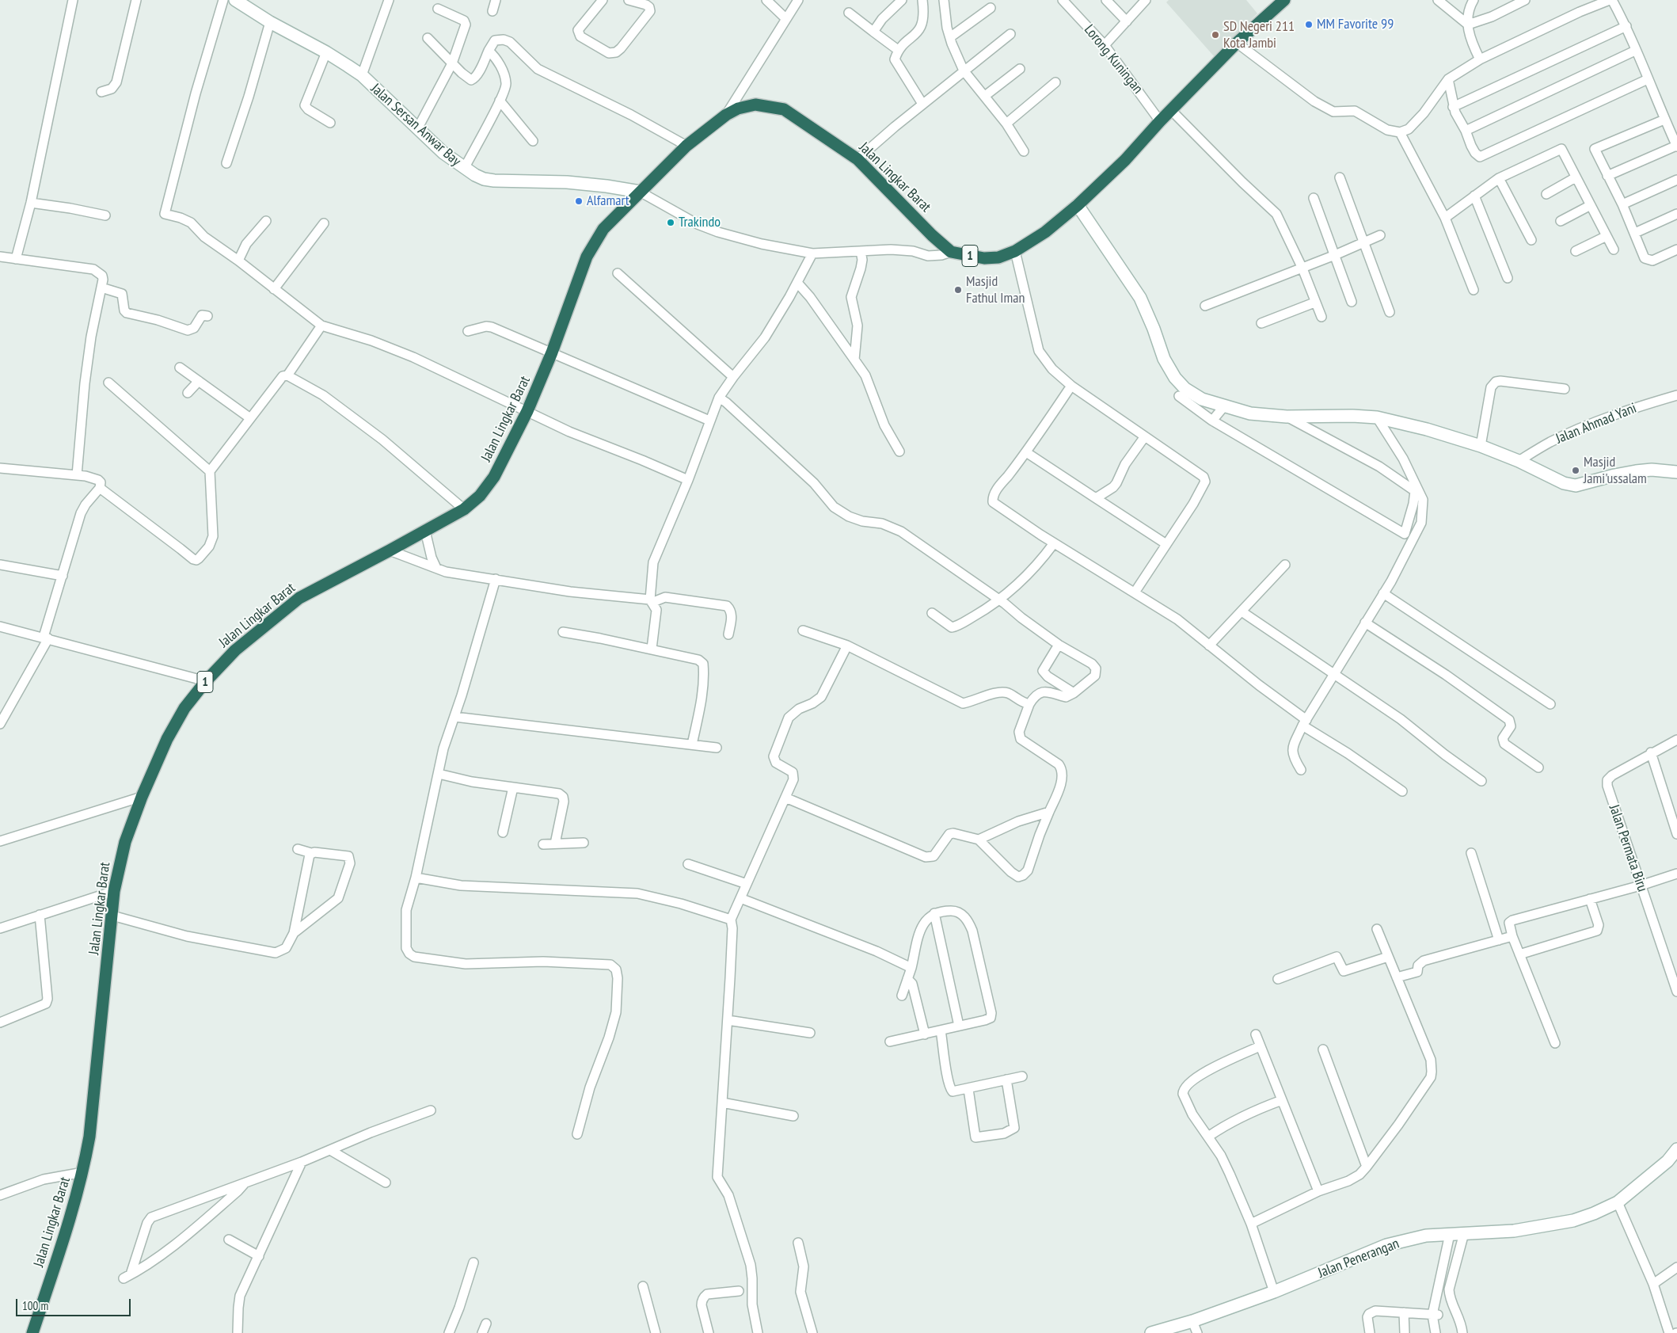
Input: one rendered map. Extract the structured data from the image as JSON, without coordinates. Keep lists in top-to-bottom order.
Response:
{
  "streets": {
    "highway": ["Jalan Lingkar Barat", "1"],
    "street": [
      "Lorong Kuningan",
      "Jalan Sersan Anwar Bay",
      "Jalan Ahmad Yani",
      "Jalan Permata Biru",
      "Jalan Penerangan"
    ]
  },
  "crossings": [
    ["Lorong Kuningan", "Jalan Lingkar Barat"],
    ["Jalan Sersan Anwar Bay", "Jalan Lingkar Barat"]
  ],
  "places": [
    "MM Favorite 99",
    "SD Negeri 211 Kota Jambi",
    "Alfamart",
    "Trakindo",
    "Masjid Fathul Iman",
    "Masjid Jami'ussalam"
  ],
  "scale_bar": "100 m"
}
